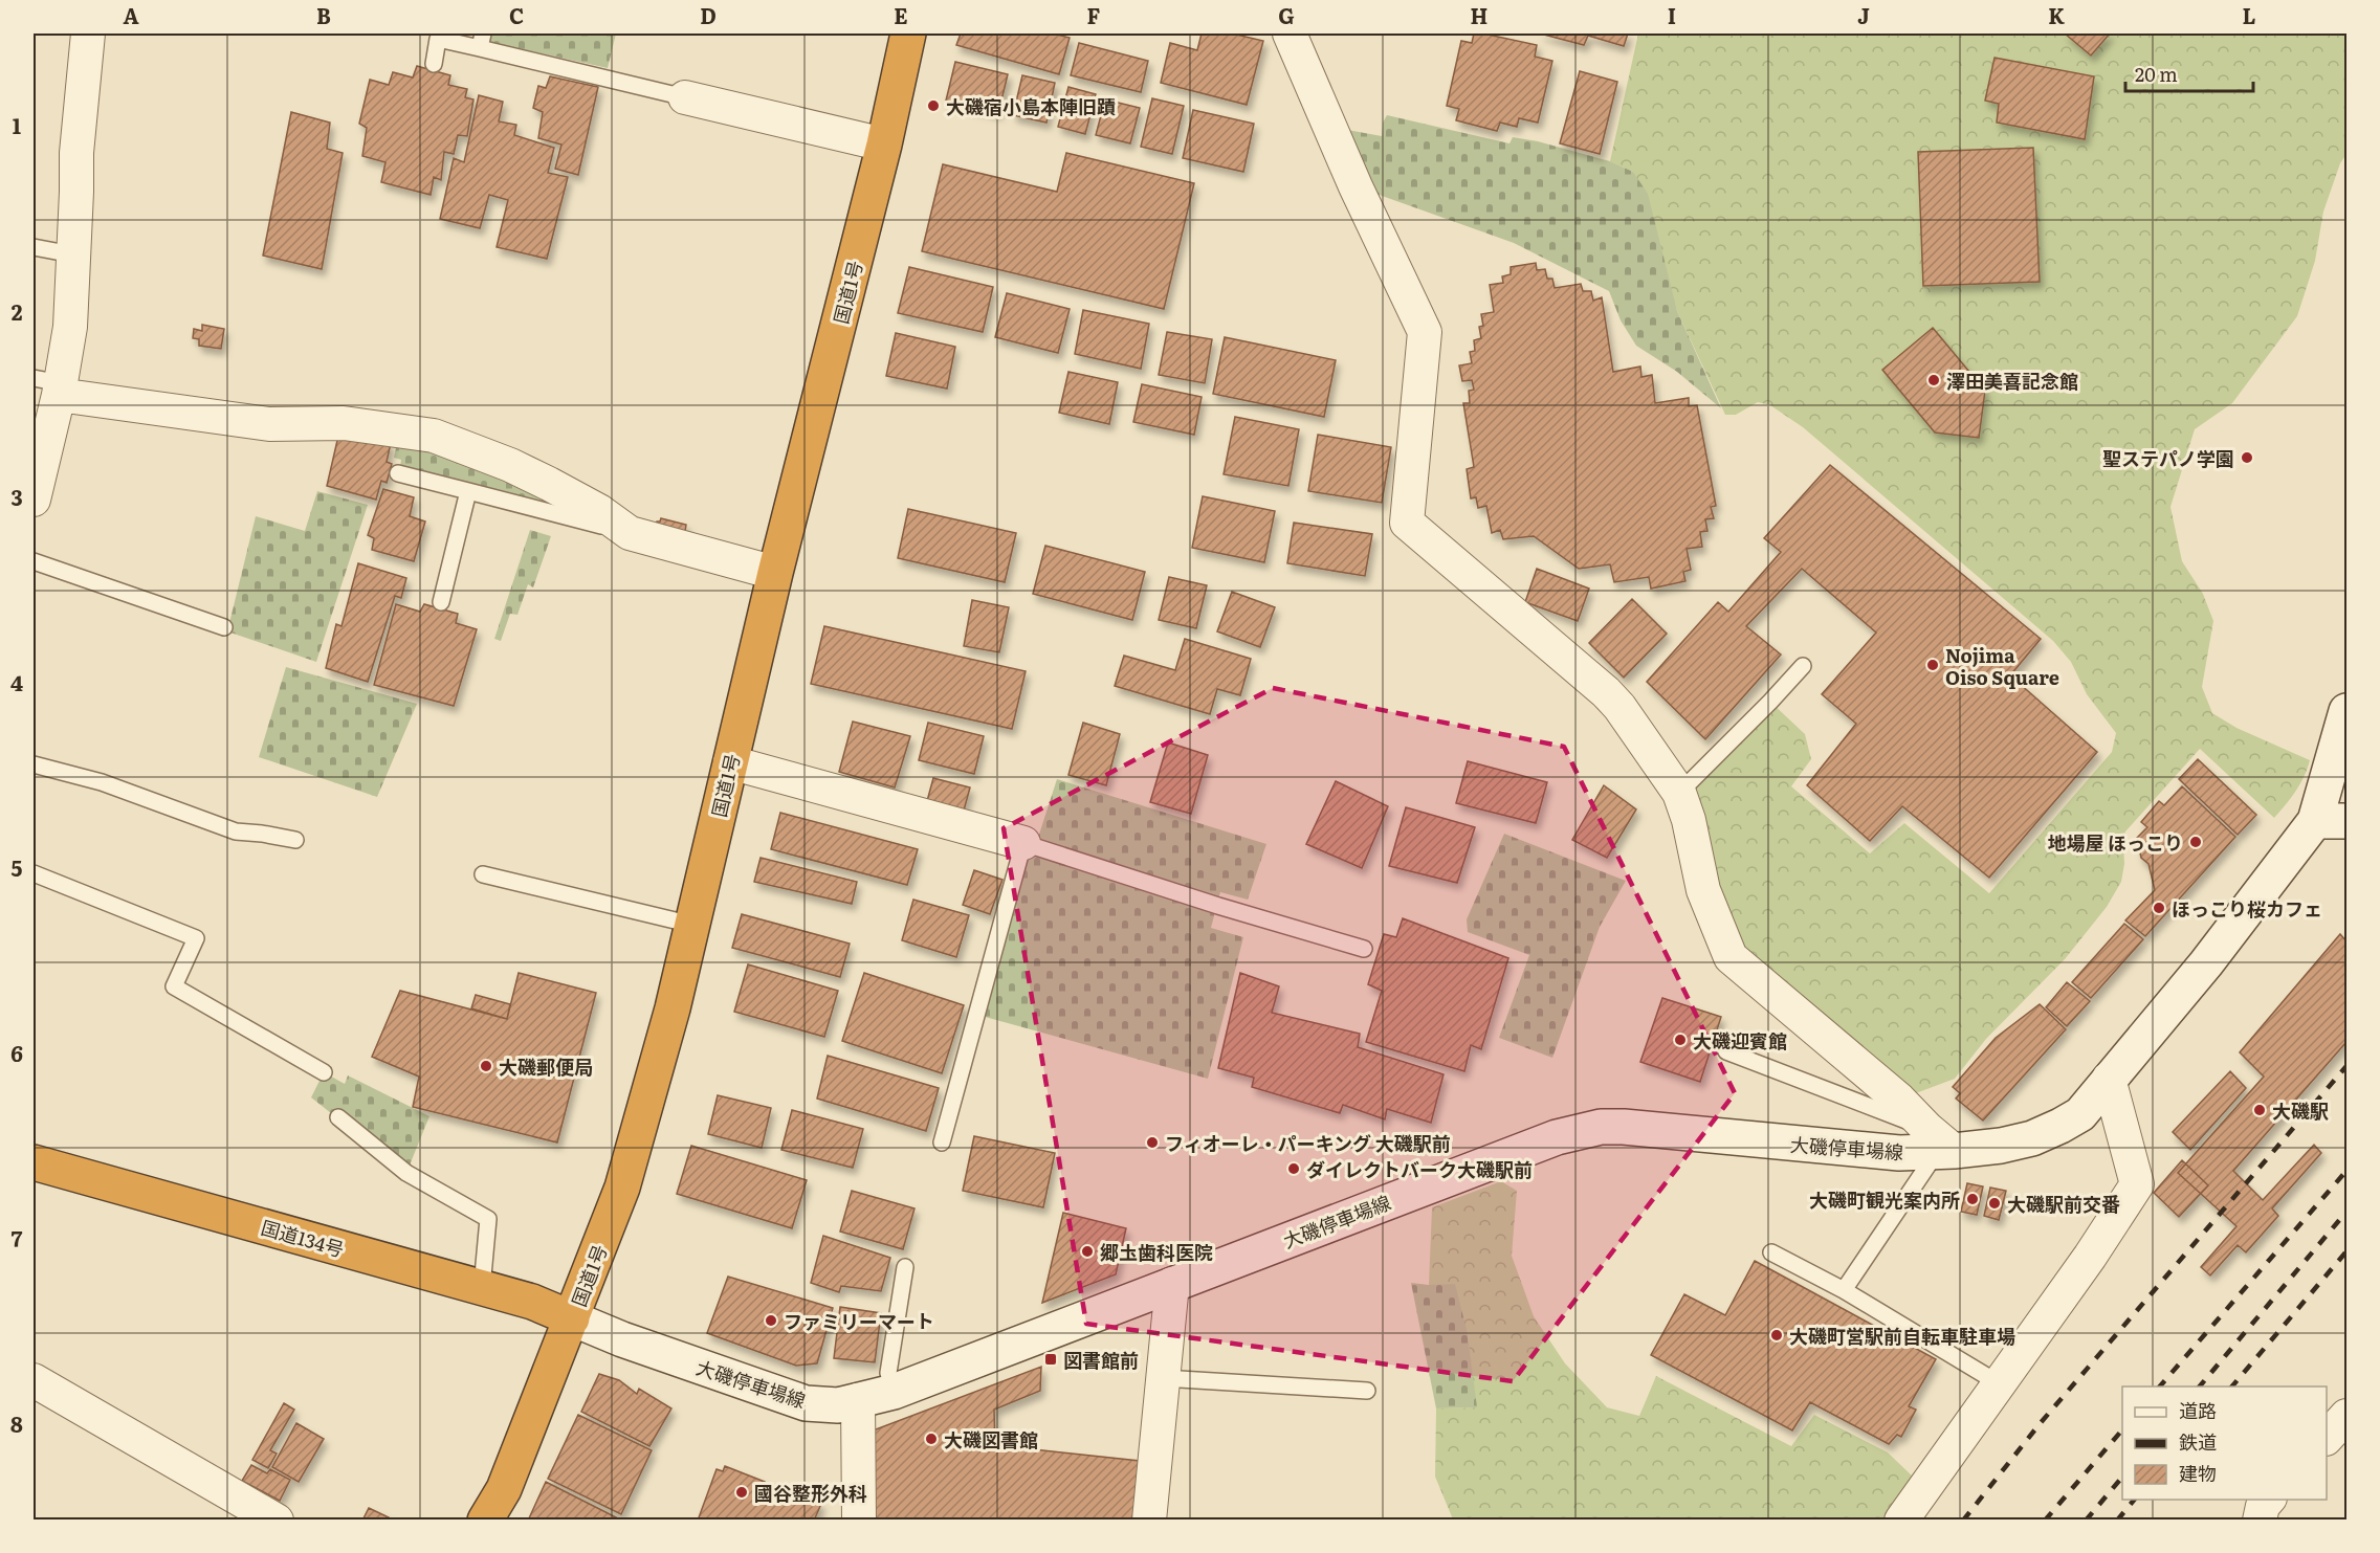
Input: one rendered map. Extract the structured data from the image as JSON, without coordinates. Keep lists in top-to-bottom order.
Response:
{
  "streets": {
    "highway": ["国道1号", "国道134号"],
    "main road": ["大磯停車場線"]
  },
  "crossings": [
    ["国道1号", "大磯停車場線"],
    ["国道1号", "国道134号"],
    ["大磯停車場線", "国道134号"]
  ],
  "places": {
    "other": [
      "大磯宿小島本陣旧蹟",
      "澤田美喜記念館",
      "聖ステパノ学園",
      "Nojima Oiso Square",
      "地場屋 ほっこり",
      "ほっこり桜カフェ",
      "大磯迎賓館",
      "大磯郵便局",
      "大磯駅",
      "フィオーレ・パーキング 大磯駅前",
      "ダイレクトバーク大磯駅前",
      "大磯町観光案内所",
      "大磯駅前交番",
      "郷圡歯科医院",
      "ファミリーマート",
      "大磯町営駅前自転車駐車場",
      "大磯図書館",
      "國谷整形外科"
    ],
    "transit": ["図書館前"]
  },
  "legend": ["道路", "鉄道", "建物"],
  "scale_bar": "20 m",
  "grid": {
    "columns": [
      "A",
      "B",
      "C",
      "D",
      "E",
      "F",
      "G",
      "H",
      "I",
      "J",
      "K",
      "L"
    ],
    "rows": [
      "1",
      "2",
      "3",
      "4",
      "5",
      "6",
      "7",
      "8"
    ]
  }
}
